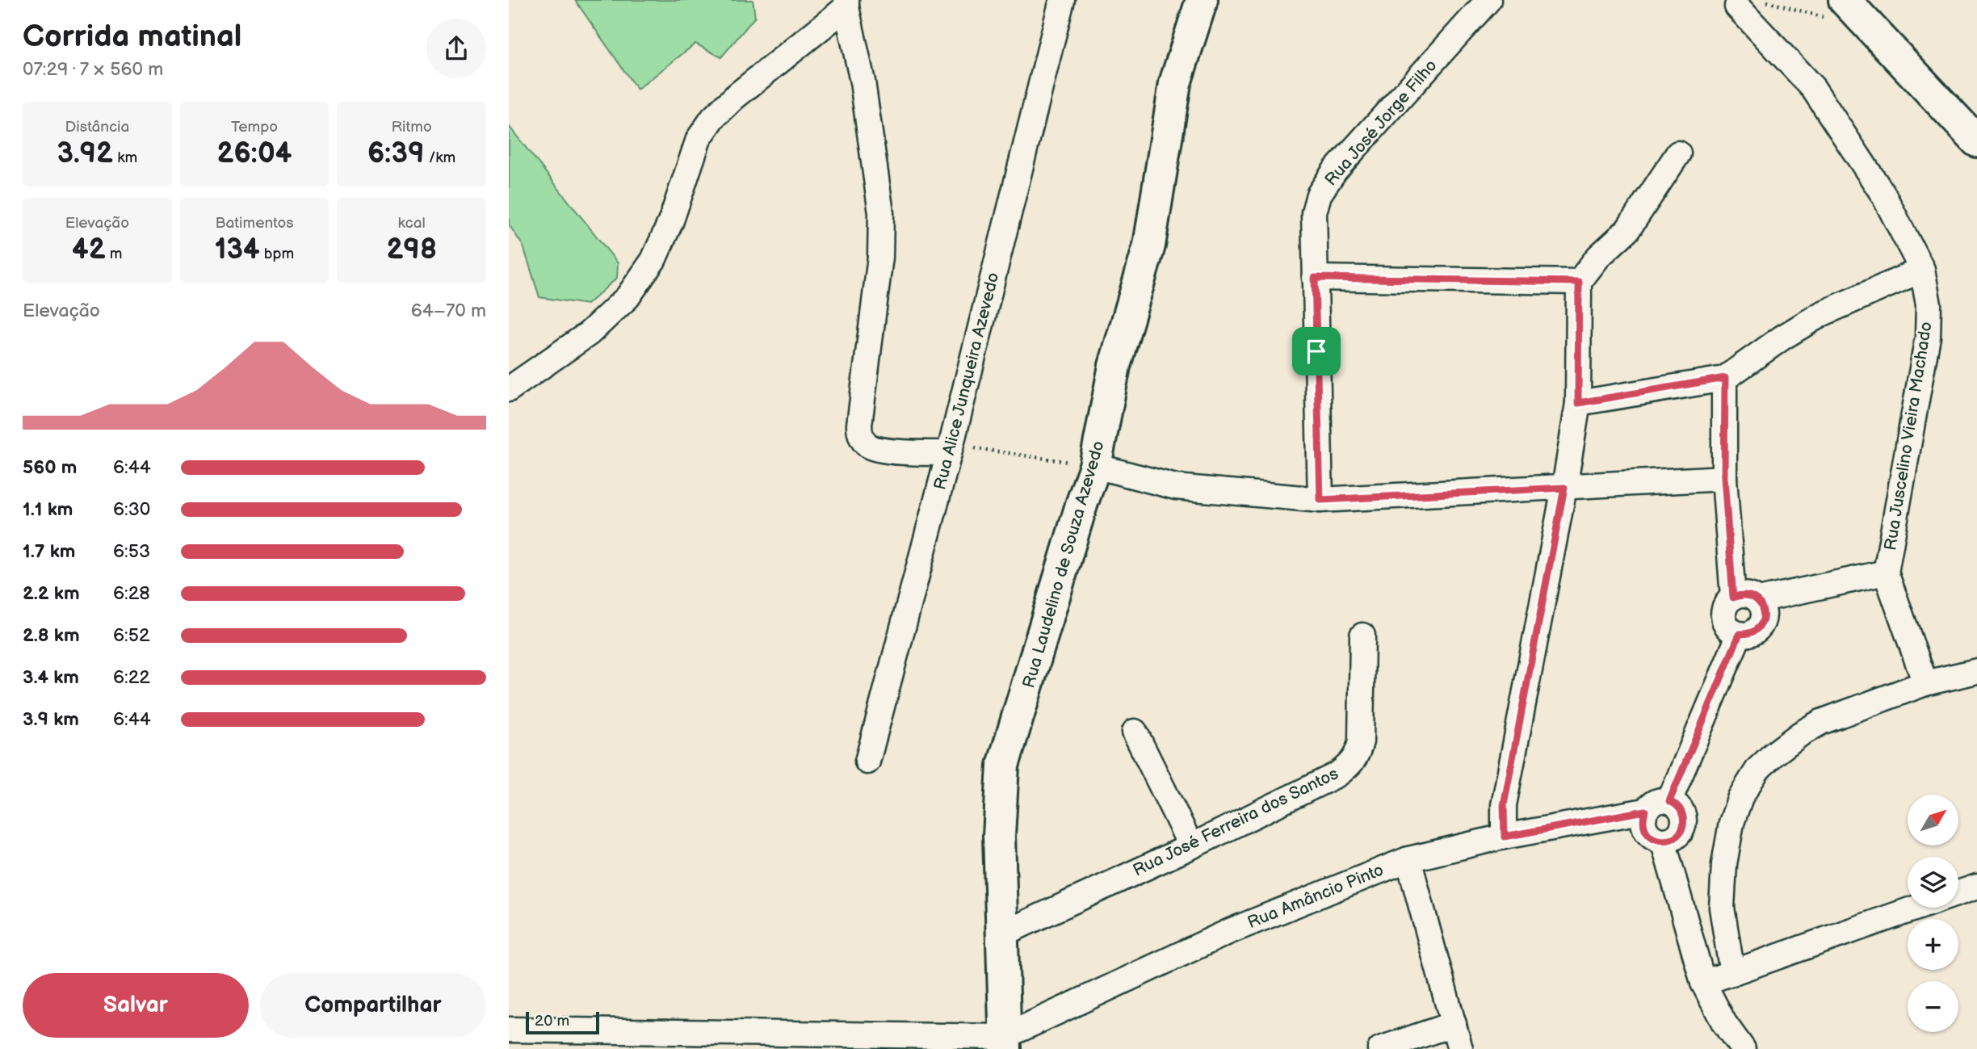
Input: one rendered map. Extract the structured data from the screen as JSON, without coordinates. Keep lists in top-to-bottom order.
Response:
{
  "streets": {
    "main road": ["Rua Laudelino de Souza Azevedo"],
    "street": [
      "Rua José Jorge Filho",
      "Rua Alice Junqueira Azevedo",
      "Rua Juscelino Vieira Machado",
      "Rua José Ferreira dos Santos",
      "Rua Amâncio Pinto"
    ]
  },
  "crossings": [
    ["Rua Laudelino de Souza Azevedo", "Rua José Ferreira dos Santos"],
    ["Rua Laudelino de Souza Azevedo", "Rua Amâncio Pinto"]
  ],
  "scale_bar": "20 m",
  "north": "top right",
  "page": {
    "heading": ["Corrida matinal", "07:29 · 7 × 560 m"],
    "stats": [
      ["Distância", "3.92 km"],
      ["Tempo", "26:04"],
      ["Ritmo", "6:39 /km"],
      ["Elevação", "42 m"],
      ["Batimentos", "134 bpm"],
      ["kcal", "298"]
    ],
    "chart": ["Elevação", "64–70 m"],
    "list": [
      {
        "name": "560 m",
        "note": "6:44"
      },
      {
        "name": "1.1 km",
        "note": "6:30"
      },
      {
        "name": "1.7 km",
        "note": "6:53"
      },
      {
        "name": "2.2 km",
        "note": "6:28"
      },
      {
        "name": "2.8 km",
        "note": "6:52"
      },
      {
        "name": "3.4 km",
        "note": "6:22"
      },
      {
        "name": "3.9 km",
        "note": "6:44"
      }
    ],
    "map_buttons": ["+", "−"],
    "buttons": ["Salvar", "Compartilhar"],
    "scale": "20 m"
  }
}
